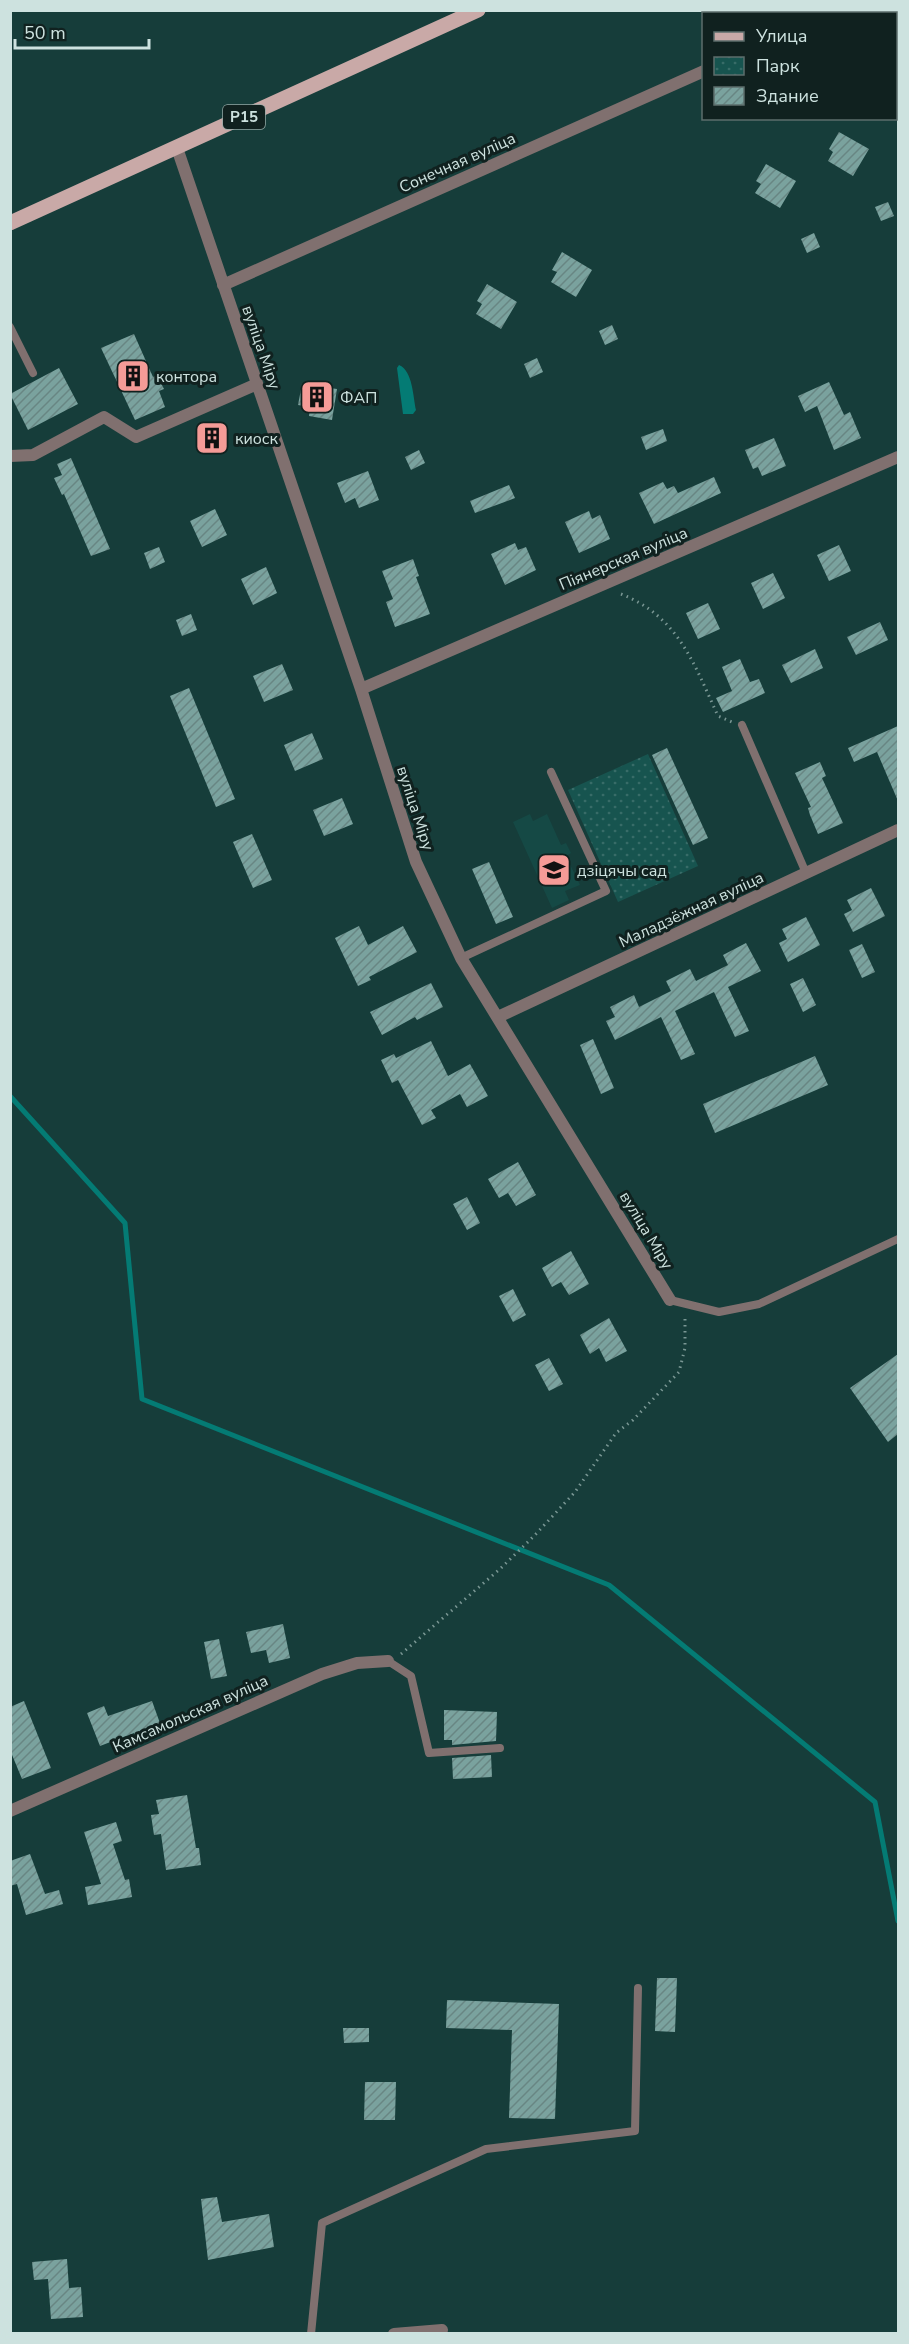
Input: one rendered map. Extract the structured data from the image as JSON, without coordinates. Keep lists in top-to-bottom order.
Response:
{
  "streets": {
    "main road": ["Р15"],
    "street": [
      "Сонечная вуліца",
      "вуліца Міру",
      "Піянерская вуліца",
      "Маладзёжная вуліца",
      "Камсамольская вуліца"
    ]
  },
  "crossings": [
    ["Р15", "вуліца Міру"],
    ["Сонечная вуліца", "вуліца Міру"],
    ["вуліца Міру", "Піянерская вуліца"],
    ["вуліца Міру", "Маладзёжная вуліца"]
  ],
  "places": {
    "building": ["контора", "ФАП", "киоск"],
    "school or university": ["дзіцячы сад"]
  },
  "legend": ["Улица", "Парк", "Здание"],
  "scale_bar": "50 m"
}
